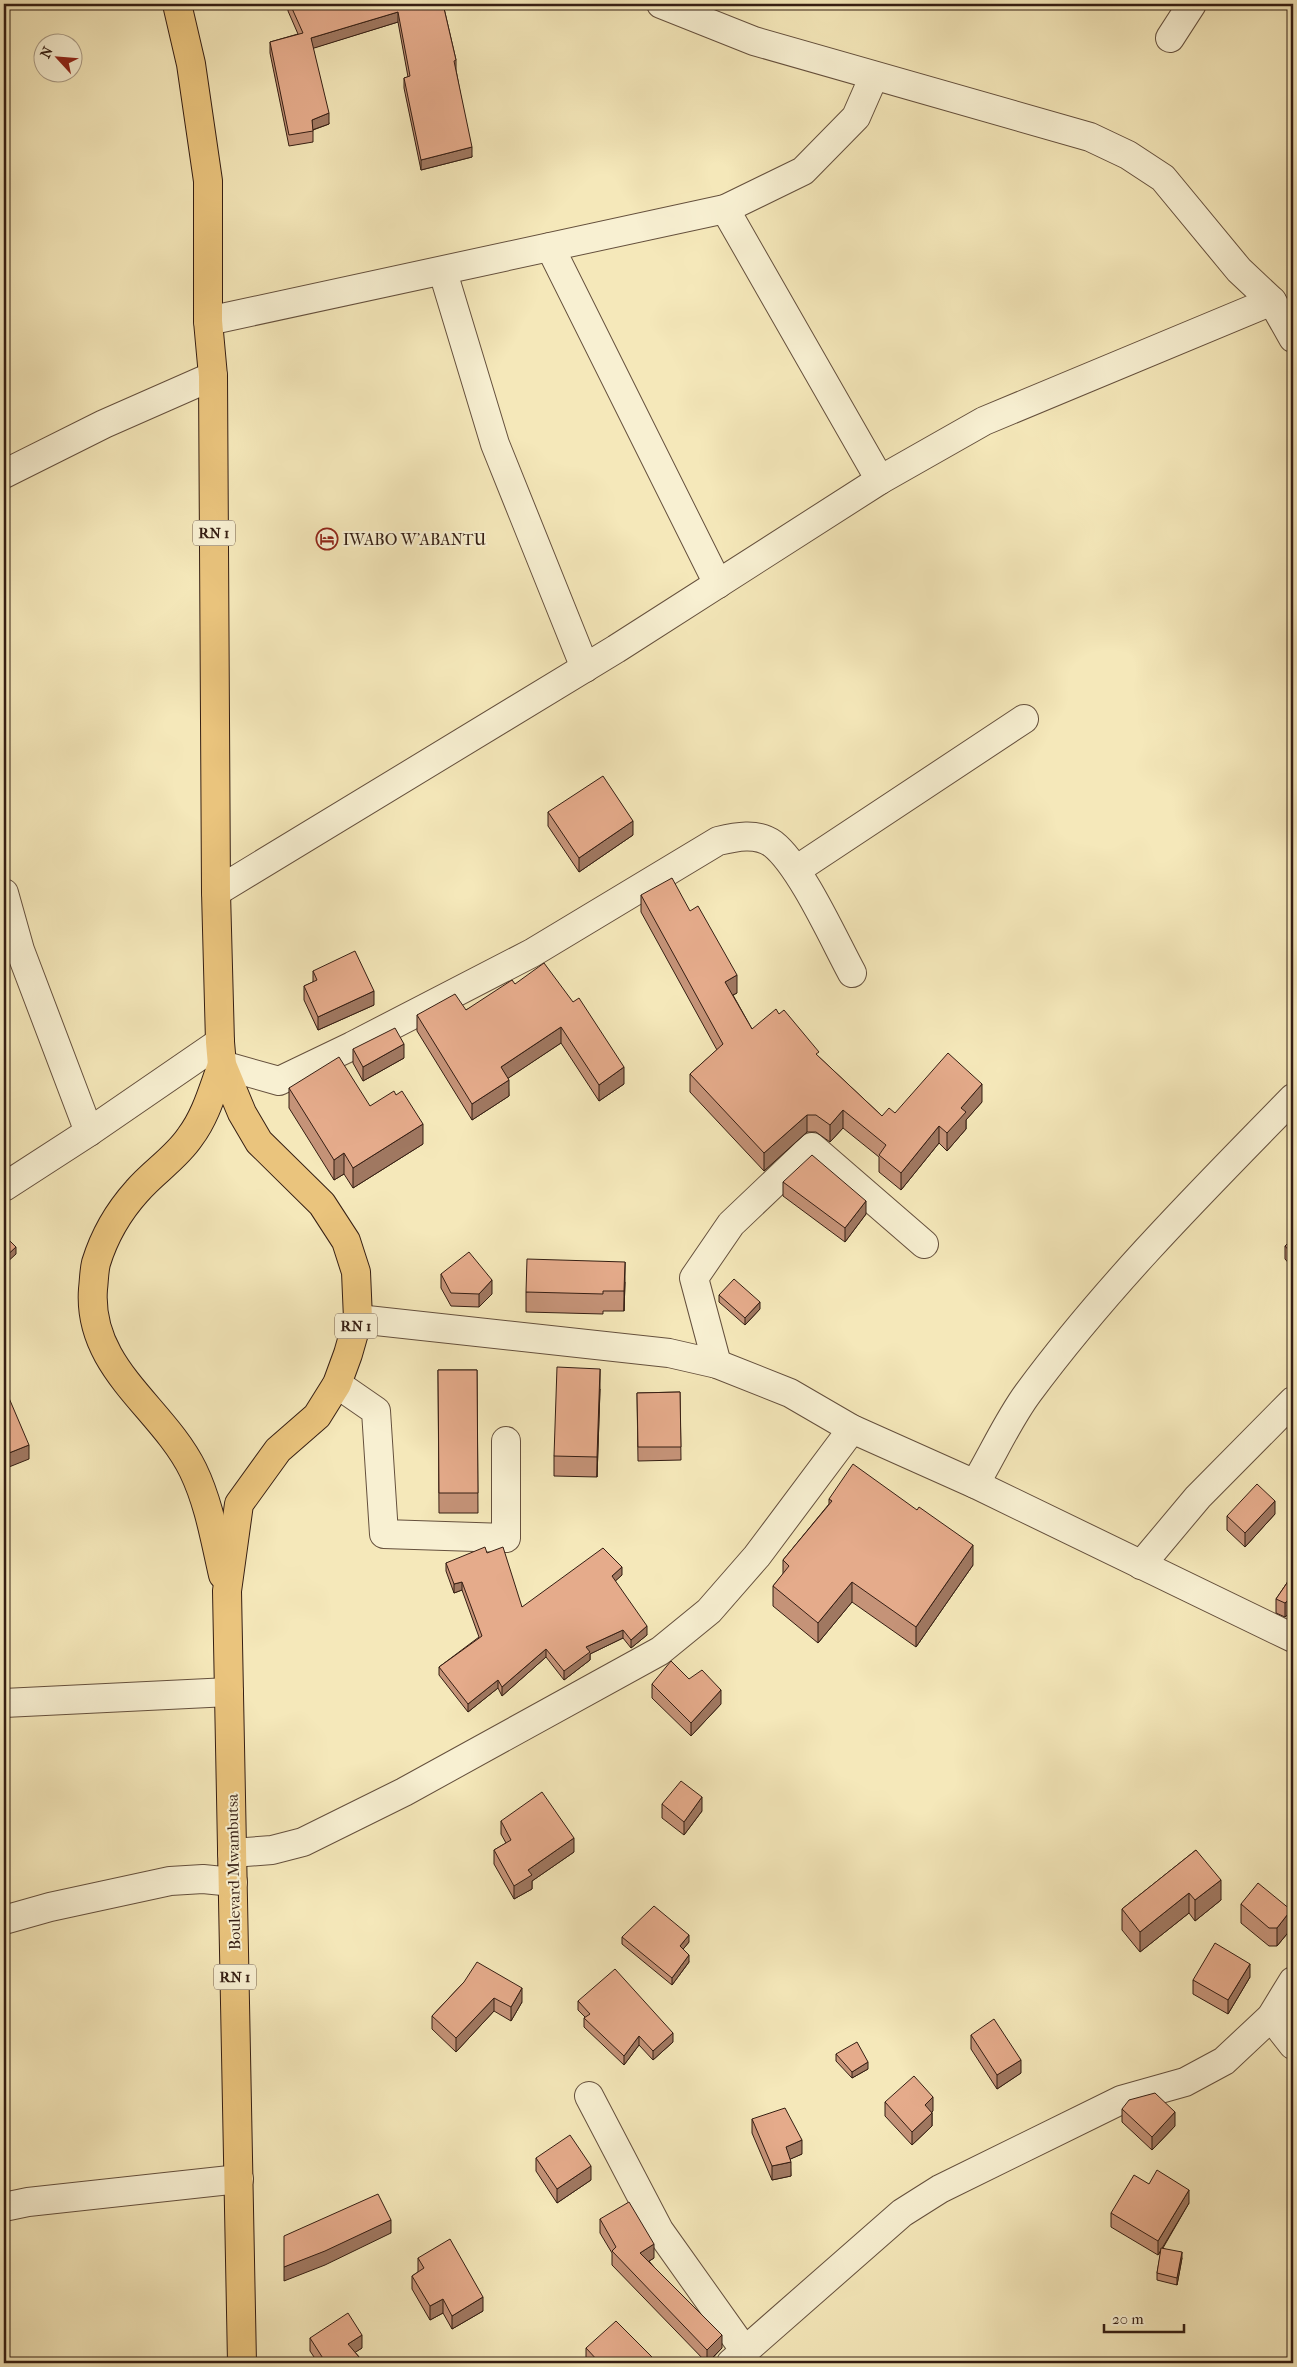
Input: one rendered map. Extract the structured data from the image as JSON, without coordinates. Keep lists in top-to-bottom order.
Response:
{
  "streets": {
    "highway": ["RN 1", "Boulevard Mwambutsa"]
  },
  "crossings": [
    ["RN 1", "Boulevard Mwambutsa"]
  ],
  "places": {
    "hotel": ["IWABO W'ABANTU"]
  },
  "scale_bar": "20 m",
  "north": "top left"
}
